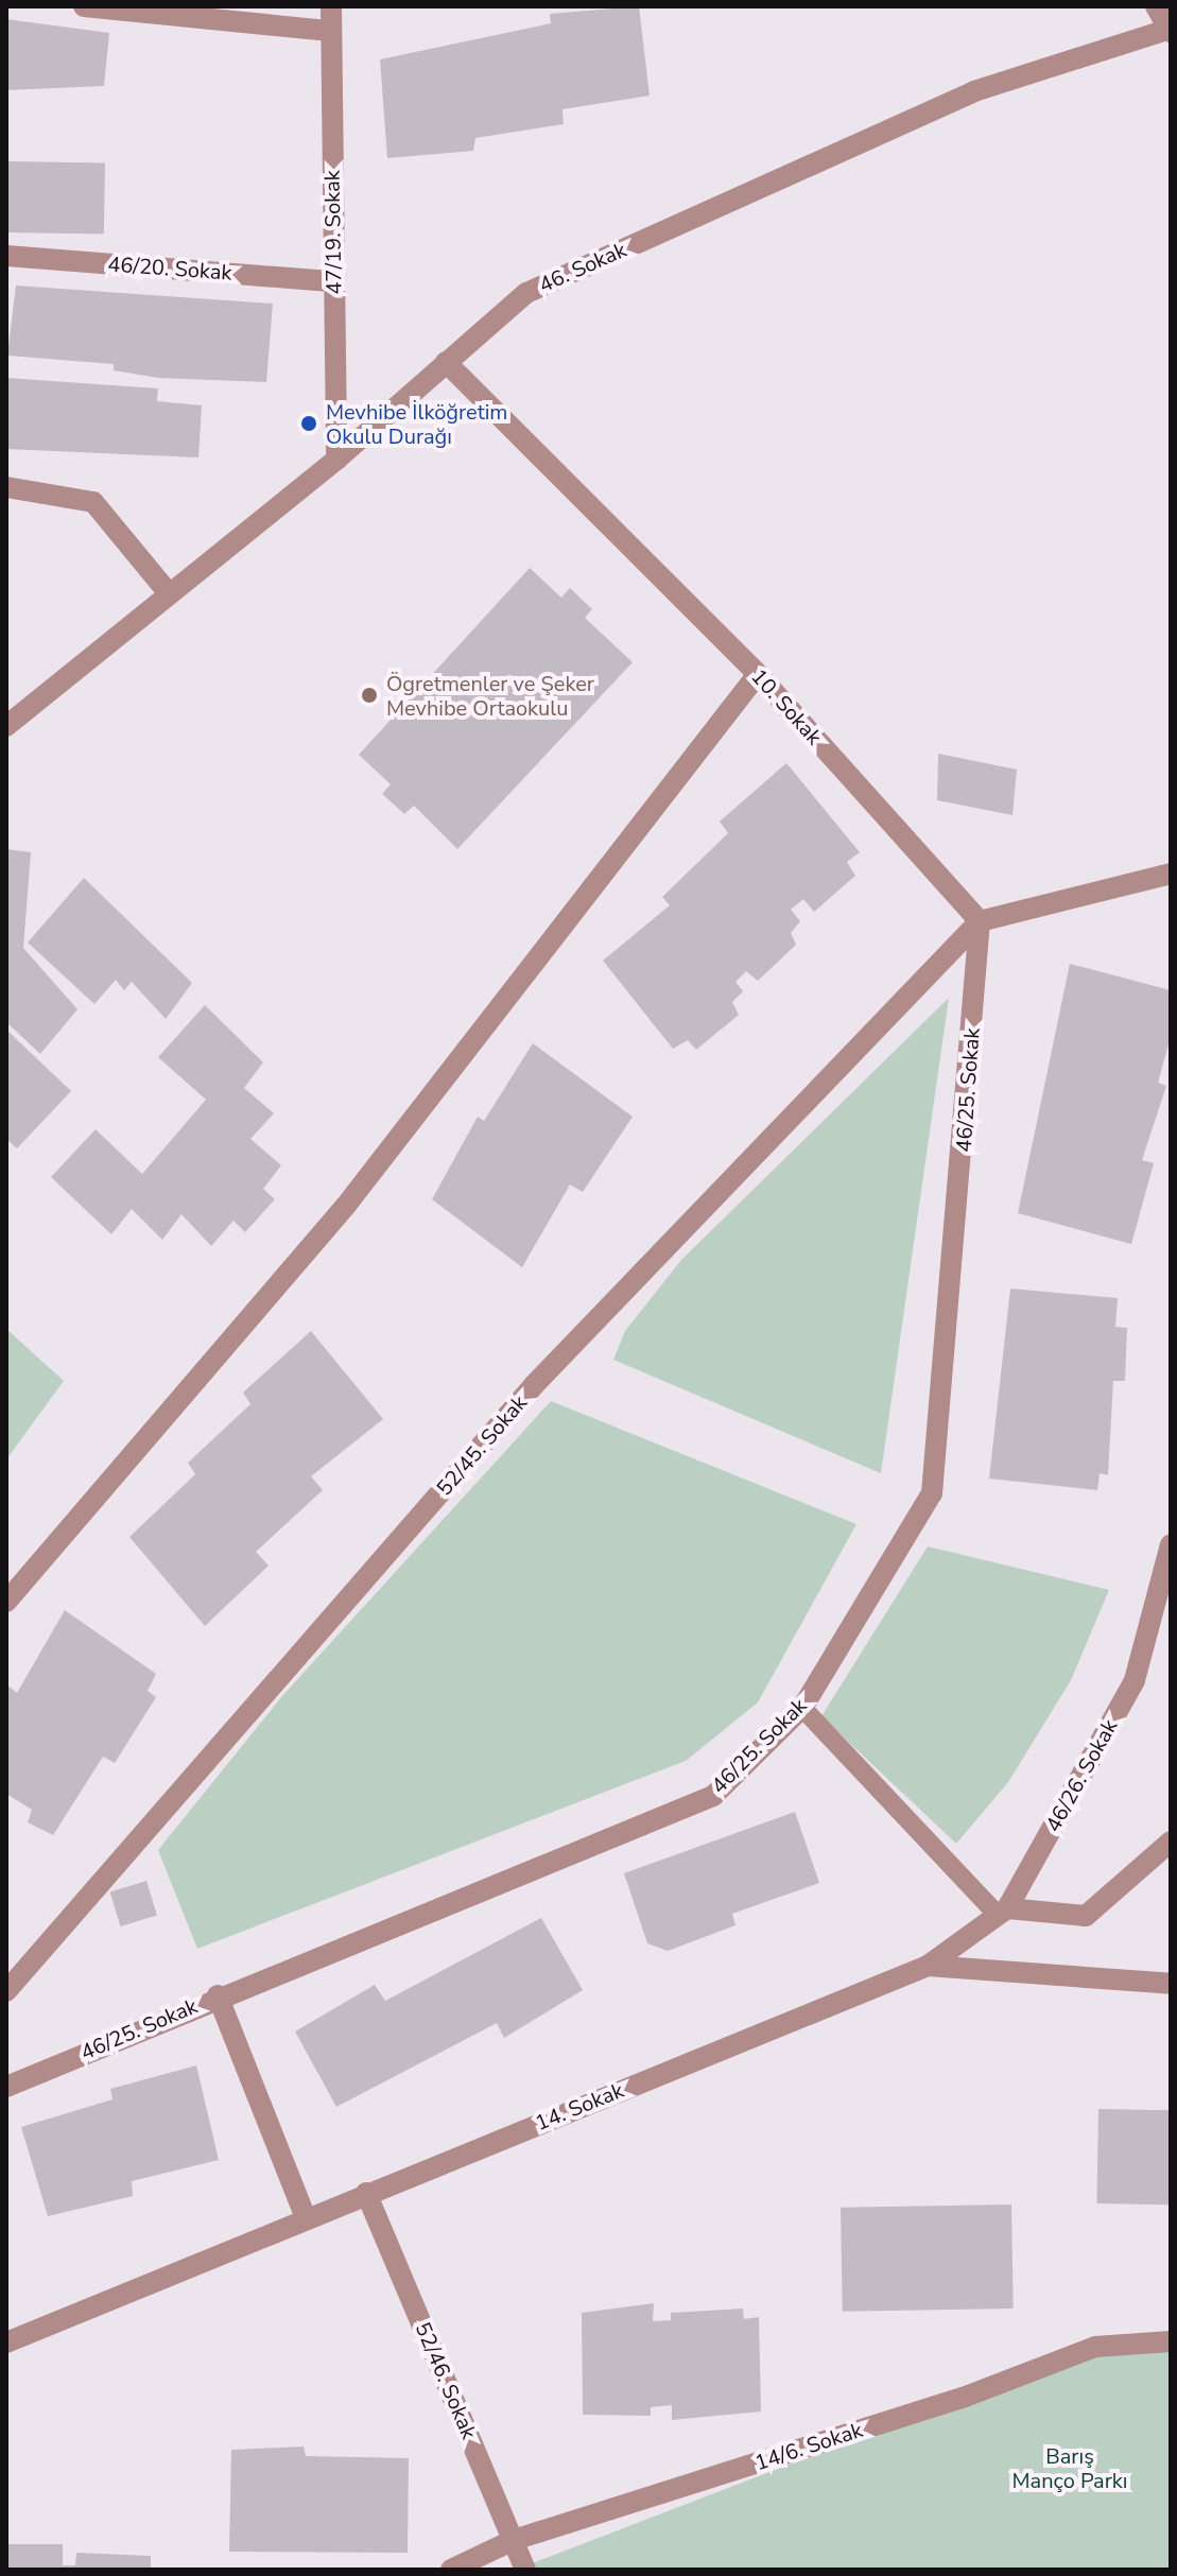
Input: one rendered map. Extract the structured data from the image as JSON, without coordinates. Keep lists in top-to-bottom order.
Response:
{
  "streets": {
    "street": [
      "47/19. Sokak",
      "46. Sokak",
      "46/20. Sokak",
      "10. Sokak",
      "46/25. Sokak",
      "52/45. Sokak",
      "46/26. Sokak",
      "14. Sokak",
      "52/46. Sokak",
      "14/6. Sokak"
    ]
  },
  "crossings": [
    ["47/19. Sokak", "46. Sokak"],
    ["47/19. Sokak", "46/20. Sokak"],
    ["46. Sokak", "10. Sokak"],
    ["10. Sokak", "46/25. Sokak"],
    ["10. Sokak", "52/45. Sokak"],
    ["46/25. Sokak", "52/45. Sokak"],
    ["46/26. Sokak", "14. Sokak"],
    ["14. Sokak", "52/46. Sokak"],
    ["52/46. Sokak", "14/6. Sokak"]
  ],
  "parks": ["Barış Manço Parkı"],
  "places": ["Mevhibe İlköğretim Okulu Durağı", "Ögretmenler ve Şeker Mevhibe Ortaokulu"]
}
